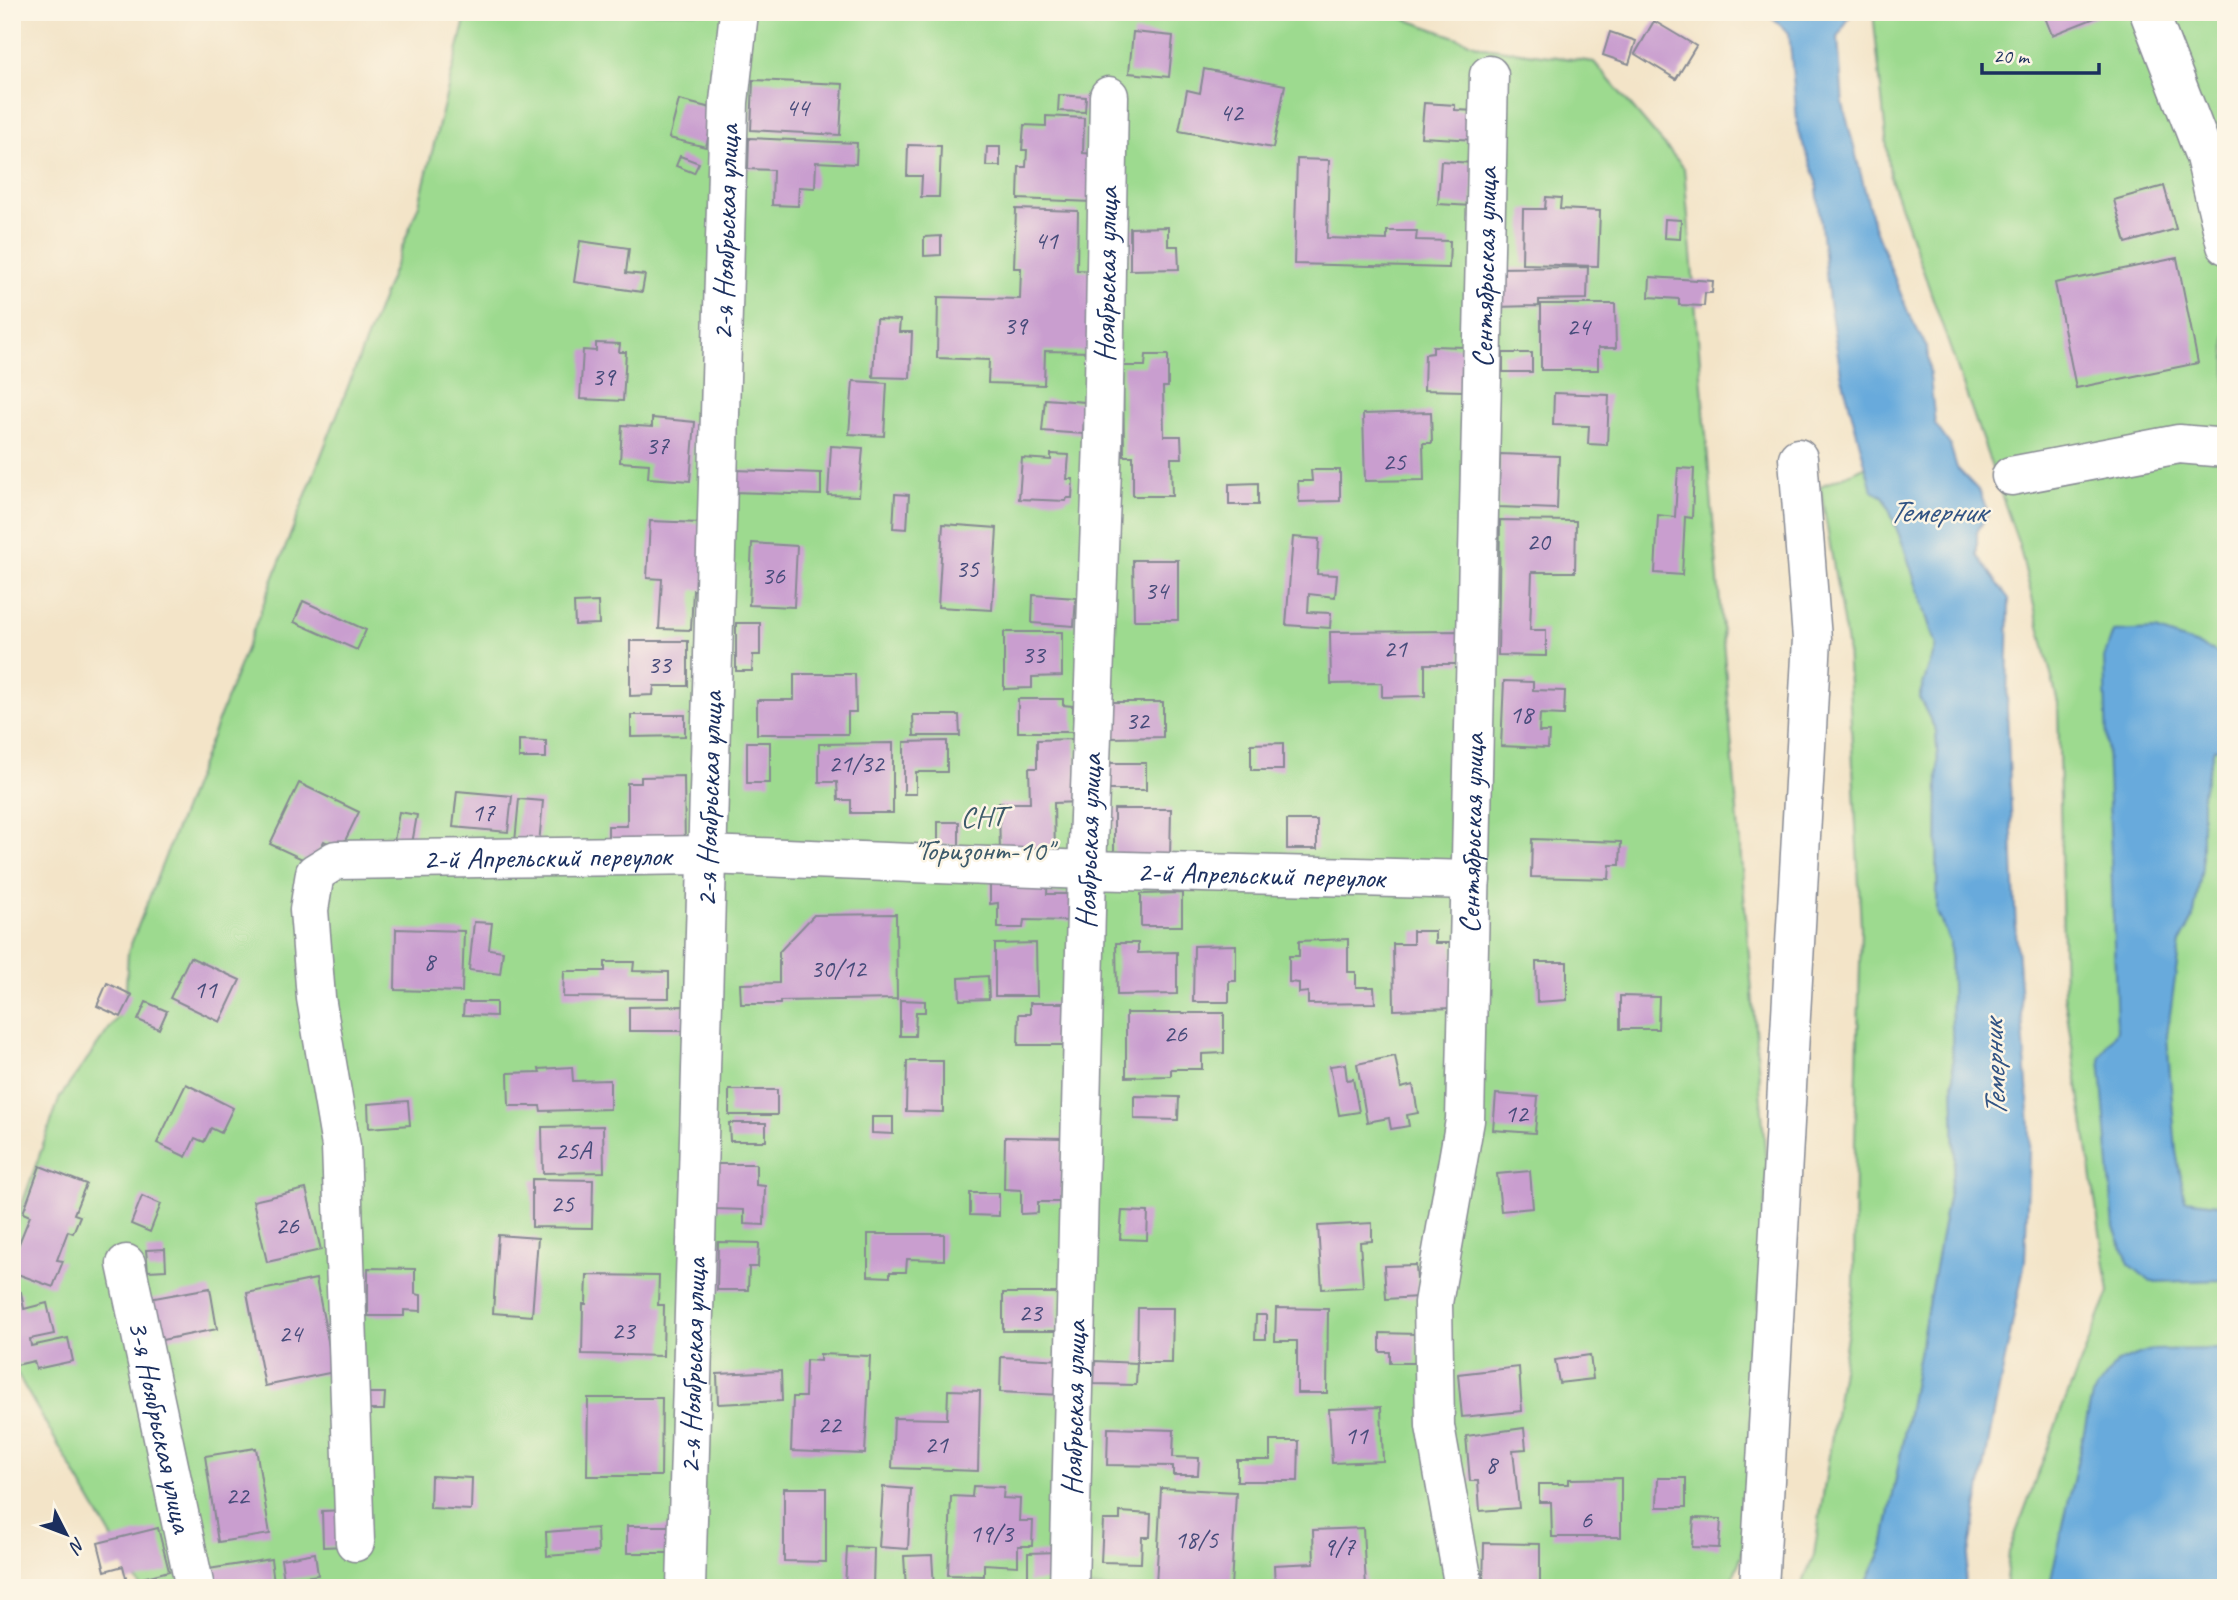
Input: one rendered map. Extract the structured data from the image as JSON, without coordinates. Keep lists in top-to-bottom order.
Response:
{
  "streets": {
    "street": [
      "2-я Ноябрьская улица",
      "Сентябрьская улица",
      "Ноябрьская улица",
      "2-й Апрельский переулок",
      "3-я Ноябрьская улица"
    ]
  },
  "crossings": [
    ["2-я Ноябрьская улица", "2-й Апрельский переулок"],
    ["Сентябрьская улица", "2-й Апрельский переулок"],
    ["Ноябрьская улица", "2-й Апрельский переулок"]
  ],
  "water": ["Темерник"],
  "parks": ["СНТ \"Горизонт-10\""],
  "house_numbers": [
    "44",
    "42",
    "41",
    "39",
    "24",
    "39",
    "37",
    "25",
    "20",
    "35",
    "36",
    "34",
    "21",
    "33",
    "33",
    "18",
    "32",
    "21/32",
    "17",
    "8",
    "30/12",
    "11",
    "26",
    "12",
    "25А",
    "25",
    "26",
    "23",
    "23",
    "24",
    "22",
    "11",
    "21",
    "8",
    "22",
    "6",
    "19/3",
    "18/5",
    "9/7"
  ],
  "scale_bar": "20 m",
  "north": "bottom right"
}
